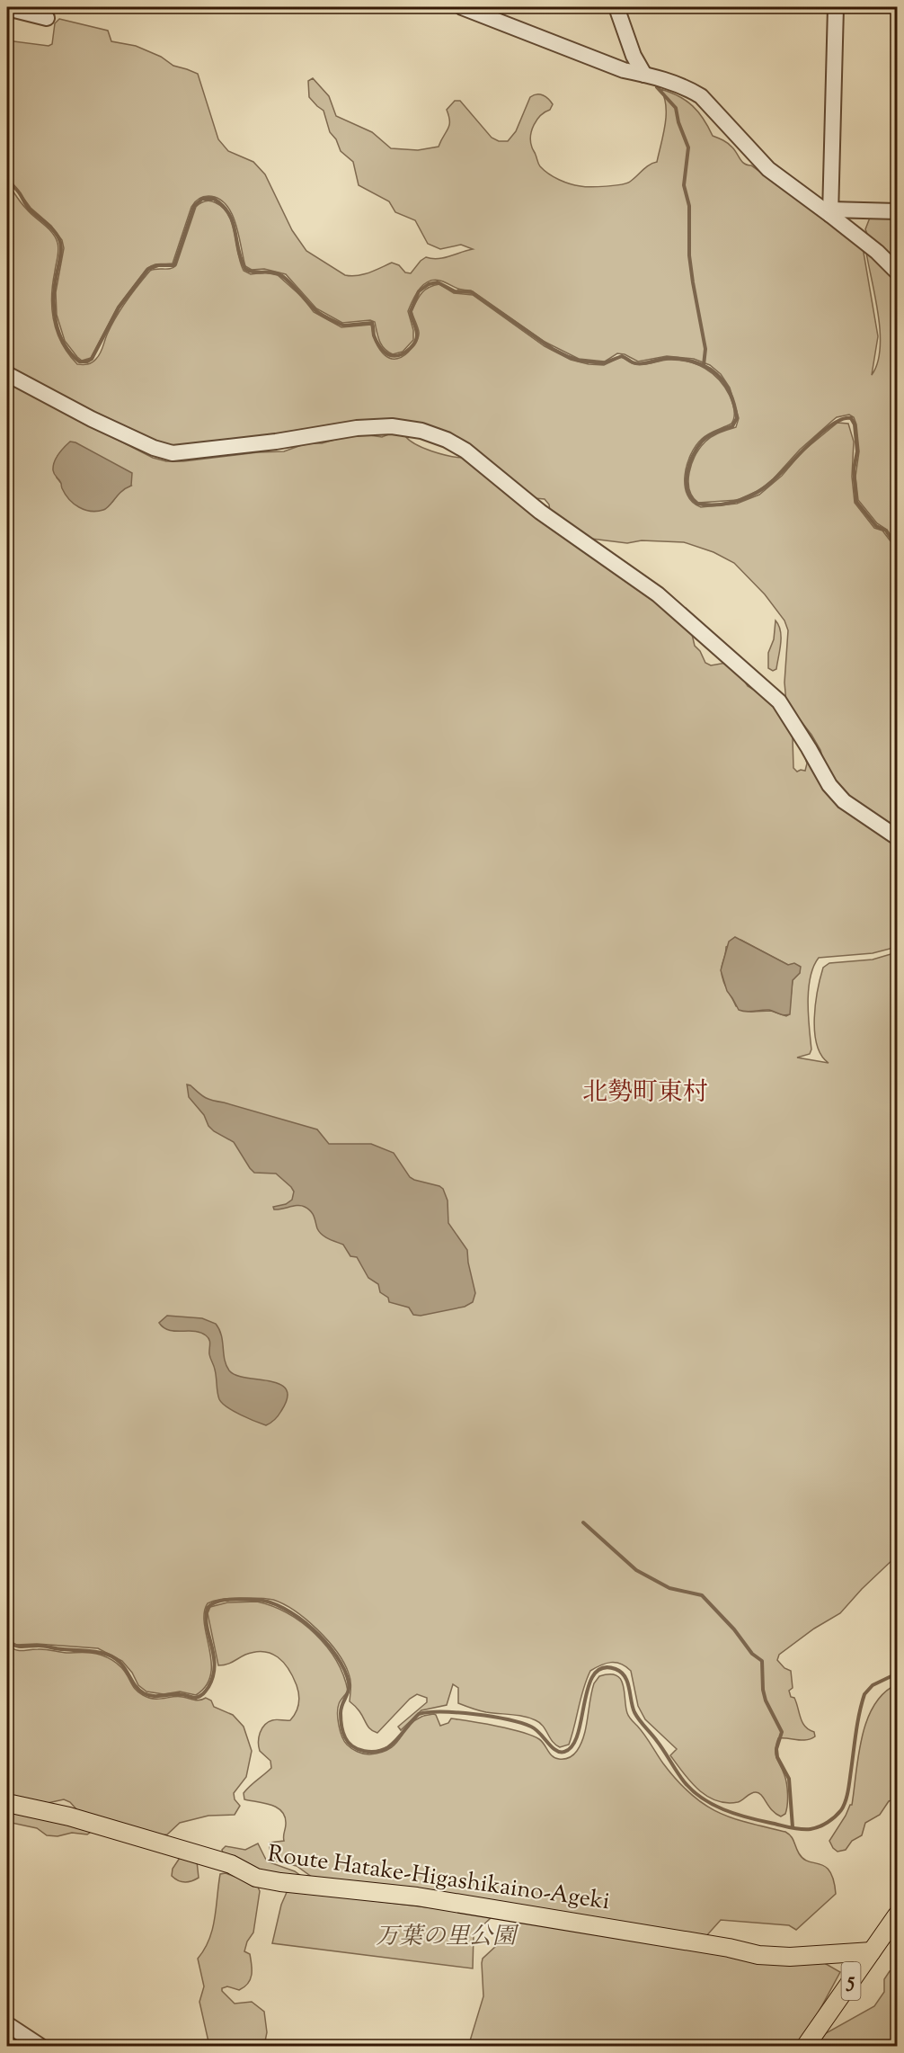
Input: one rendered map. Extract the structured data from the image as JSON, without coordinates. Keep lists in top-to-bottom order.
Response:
{
  "streets": {
    "main road": ["Route Hatake-Higashikaino-Ageki", "5"]
  },
  "crossings": [
    ["Route Hatake-Higashikaino-Ageki", "5"]
  ],
  "districts": ["北勢町東村"],
  "parks": ["万葉の里公園"]
}
